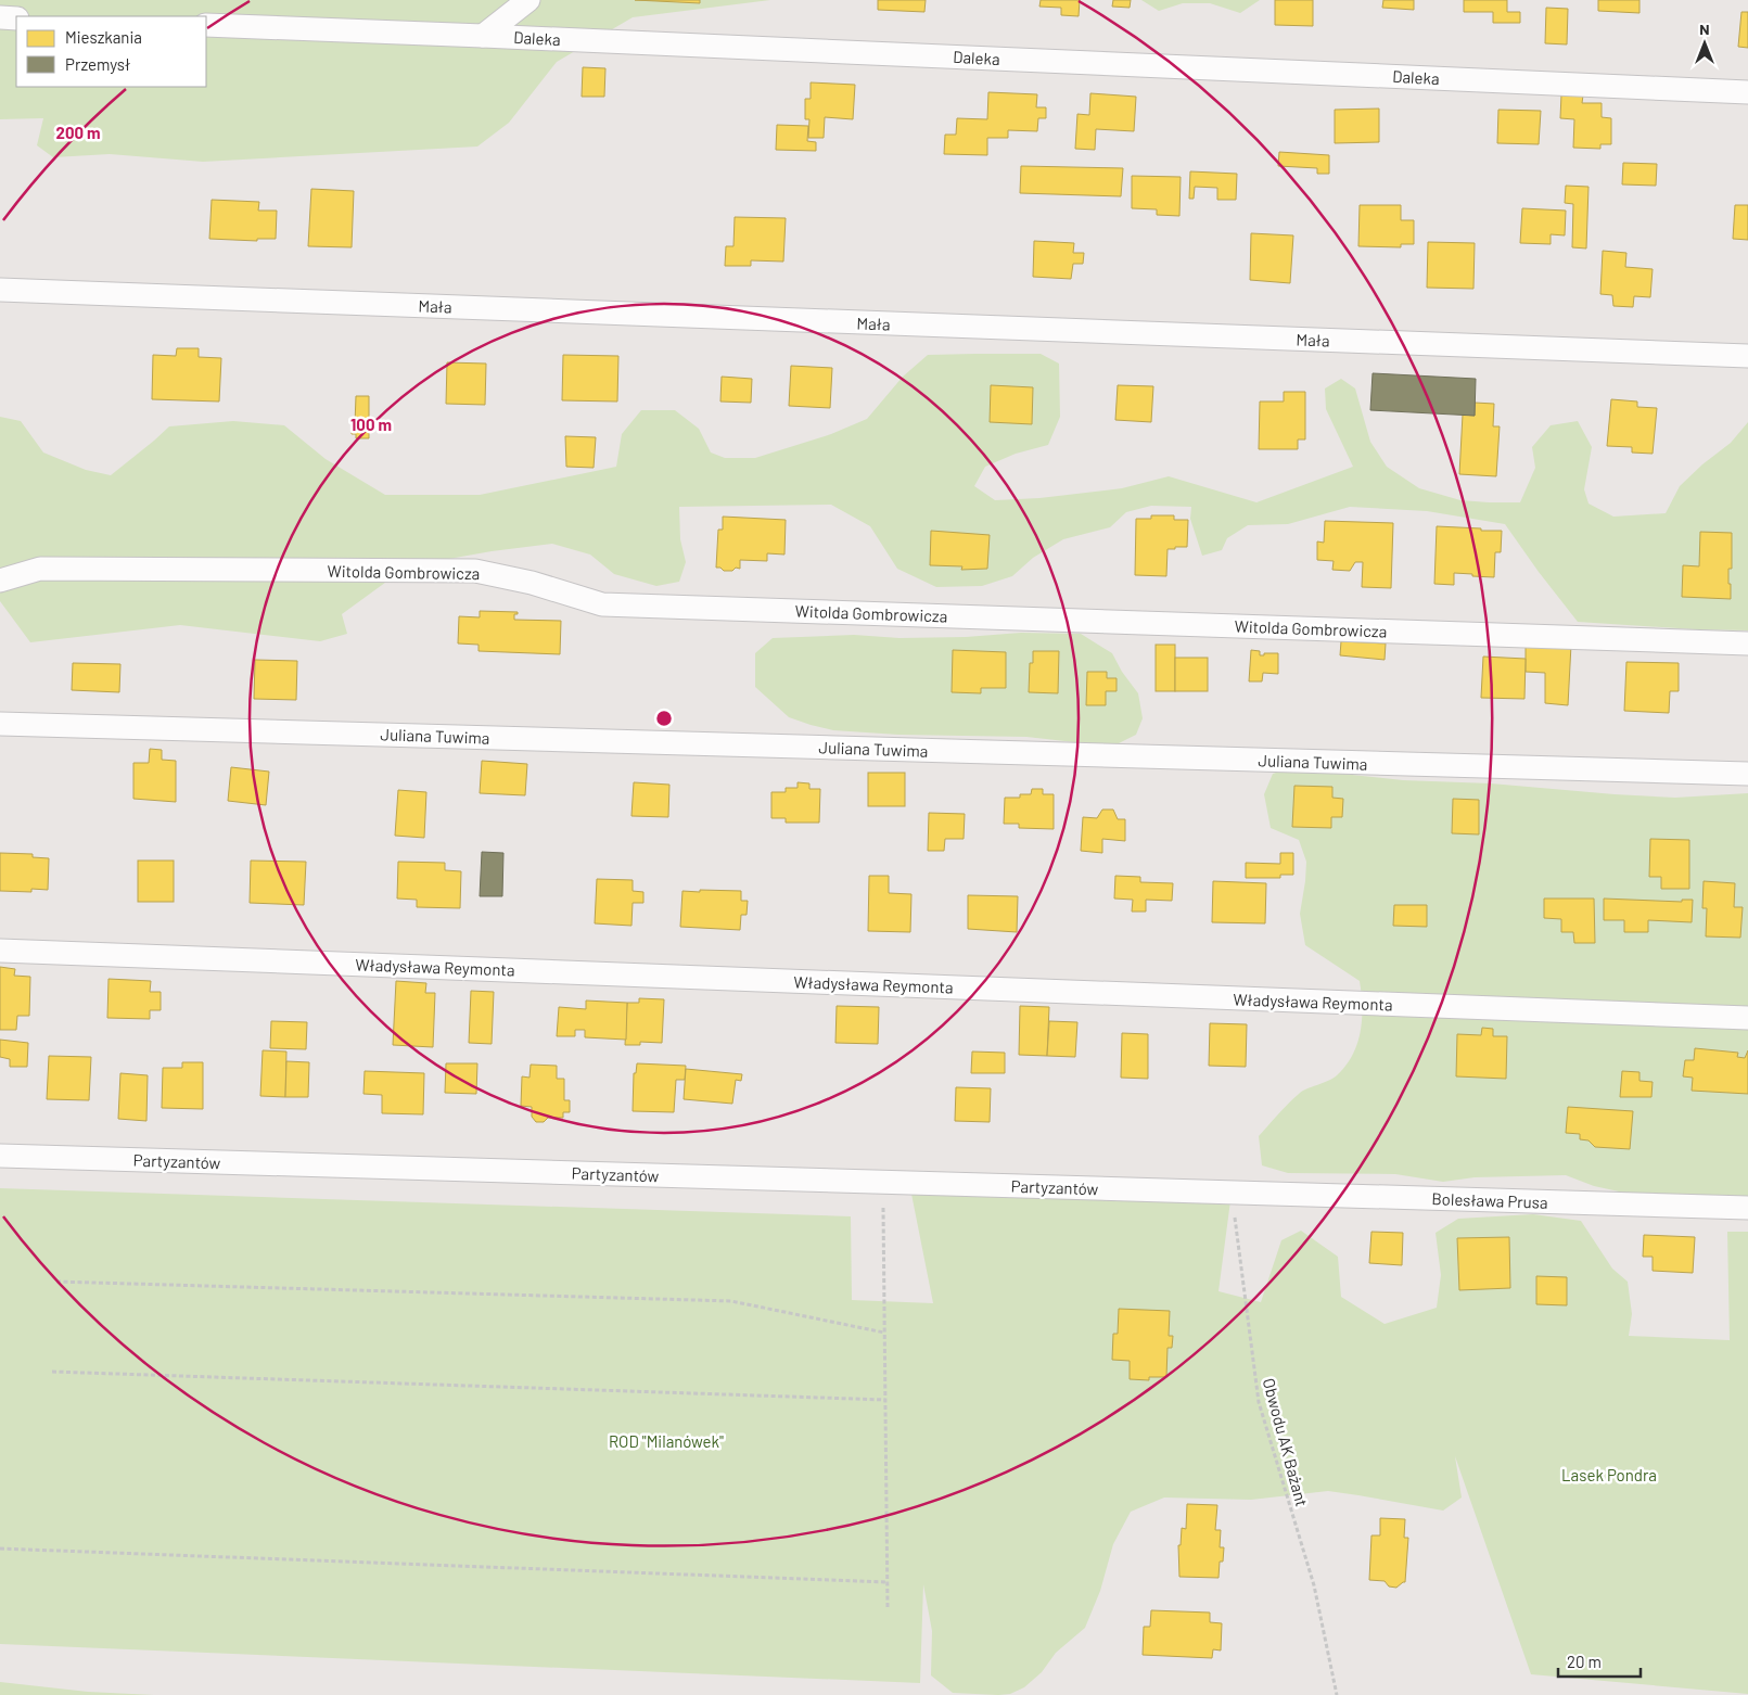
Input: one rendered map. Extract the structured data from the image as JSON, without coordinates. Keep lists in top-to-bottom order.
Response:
{
  "streets": {
    "street": [
      "Daleka",
      "Mała",
      "Witolda Gombrowicza",
      "Juliana Tuwima",
      "Władysława Reymonta",
      "Partyzantów",
      "Bolesława Prusa"
    ],
    "path": ["Obwodu AK Bażant"]
  },
  "crossings": [
    ["Partyzantów", "Bolesława Prusa"],
    ["Partyzantów", "Obwodu AK Bażant"],
    ["Bolesława Prusa", "Obwodu AK Bażant"]
  ],
  "parks": ["ROD \"Milanówek\"", "Lasek Pondra"],
  "legend": ["Mieszkania", "Przemysł"],
  "scale_bar": "20 m",
  "north": "top",
  "rings": ["200 m", "100 m"]
}
